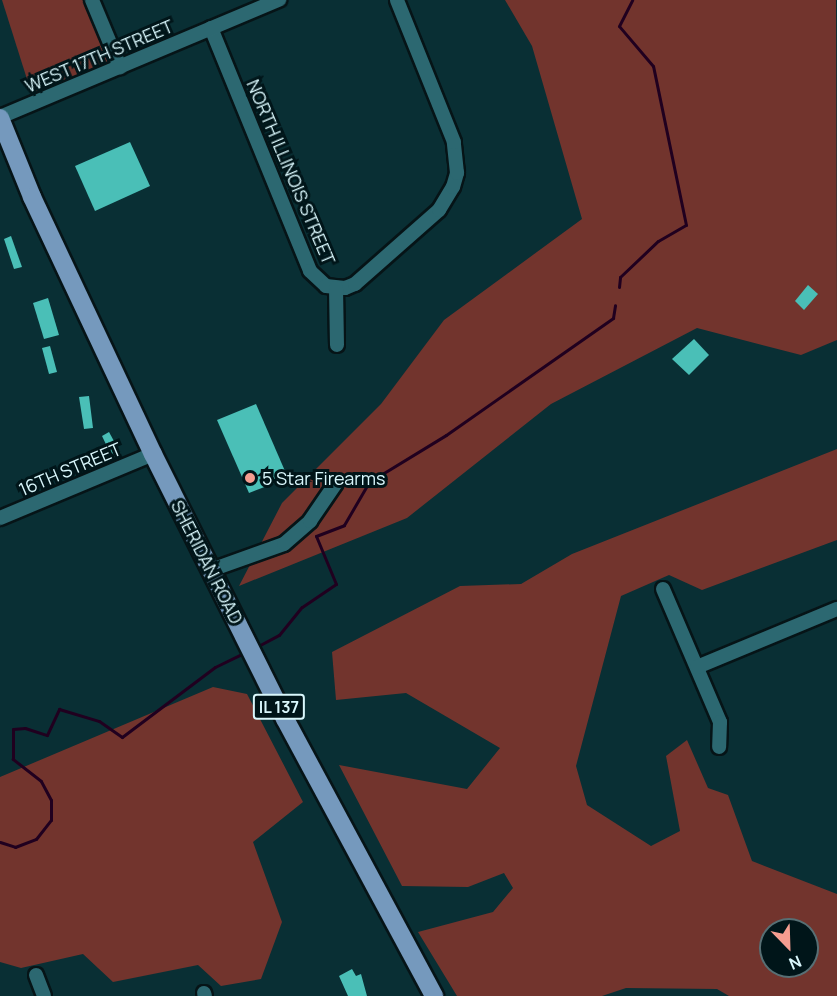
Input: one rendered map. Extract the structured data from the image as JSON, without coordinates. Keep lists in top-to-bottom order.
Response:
{
  "streets": {
    "main road": ["SHERIDAN ROAD", "IL 137"],
    "street": ["WEST 17TH STREET", "NORTH ILLINOIS STREET", "16TH STREET"]
  },
  "crossings": [
    ["WEST 17TH STREET", "NORTH ILLINOIS STREET"],
    ["WEST 17TH STREET", "SHERIDAN ROAD"],
    ["16TH STREET", "SHERIDAN ROAD"]
  ],
  "places": ["5 Star Firearms"],
  "north": "bottom right"
}
